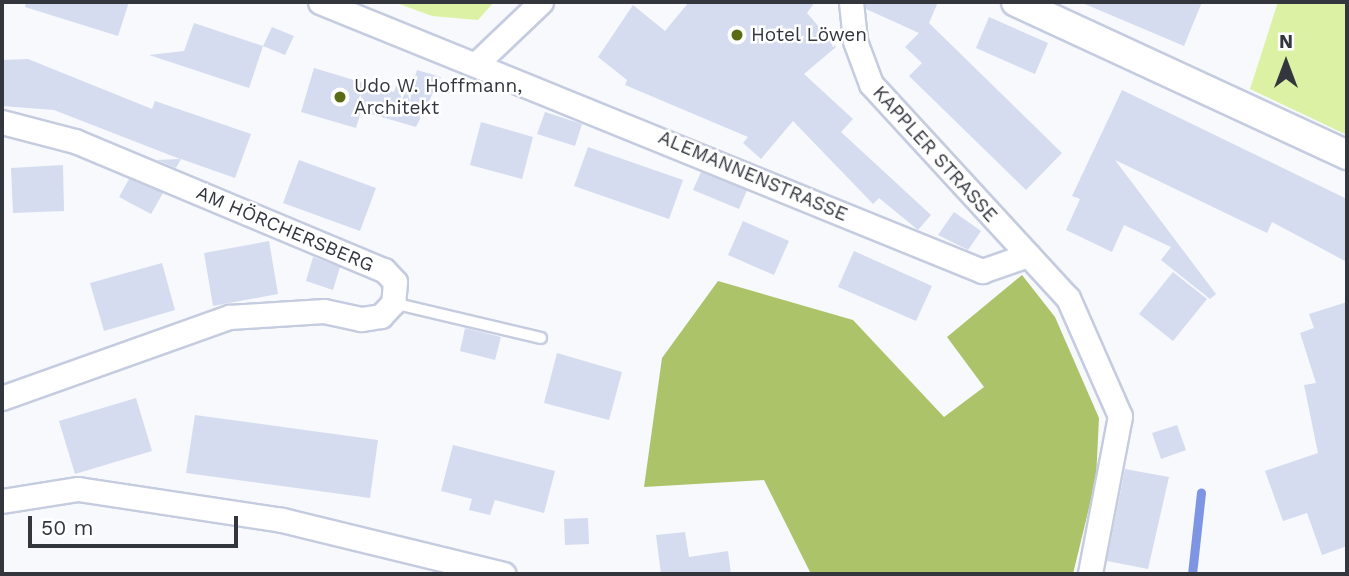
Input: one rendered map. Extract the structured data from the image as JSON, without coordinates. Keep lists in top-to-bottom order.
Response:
{
  "streets": {
    "street": ["KAPPLER STRASSE", "ALEMANNENSTRASSE", "AM HÖRCHERSBERG"]
  },
  "crossings": [
    ["KAPPLER STRASSE", "ALEMANNENSTRASSE"]
  ],
  "places": ["Hotel Löwen", "Udo W. Hoffmann, Architekt"],
  "scale_bar": "50 m",
  "north": "top"
}
